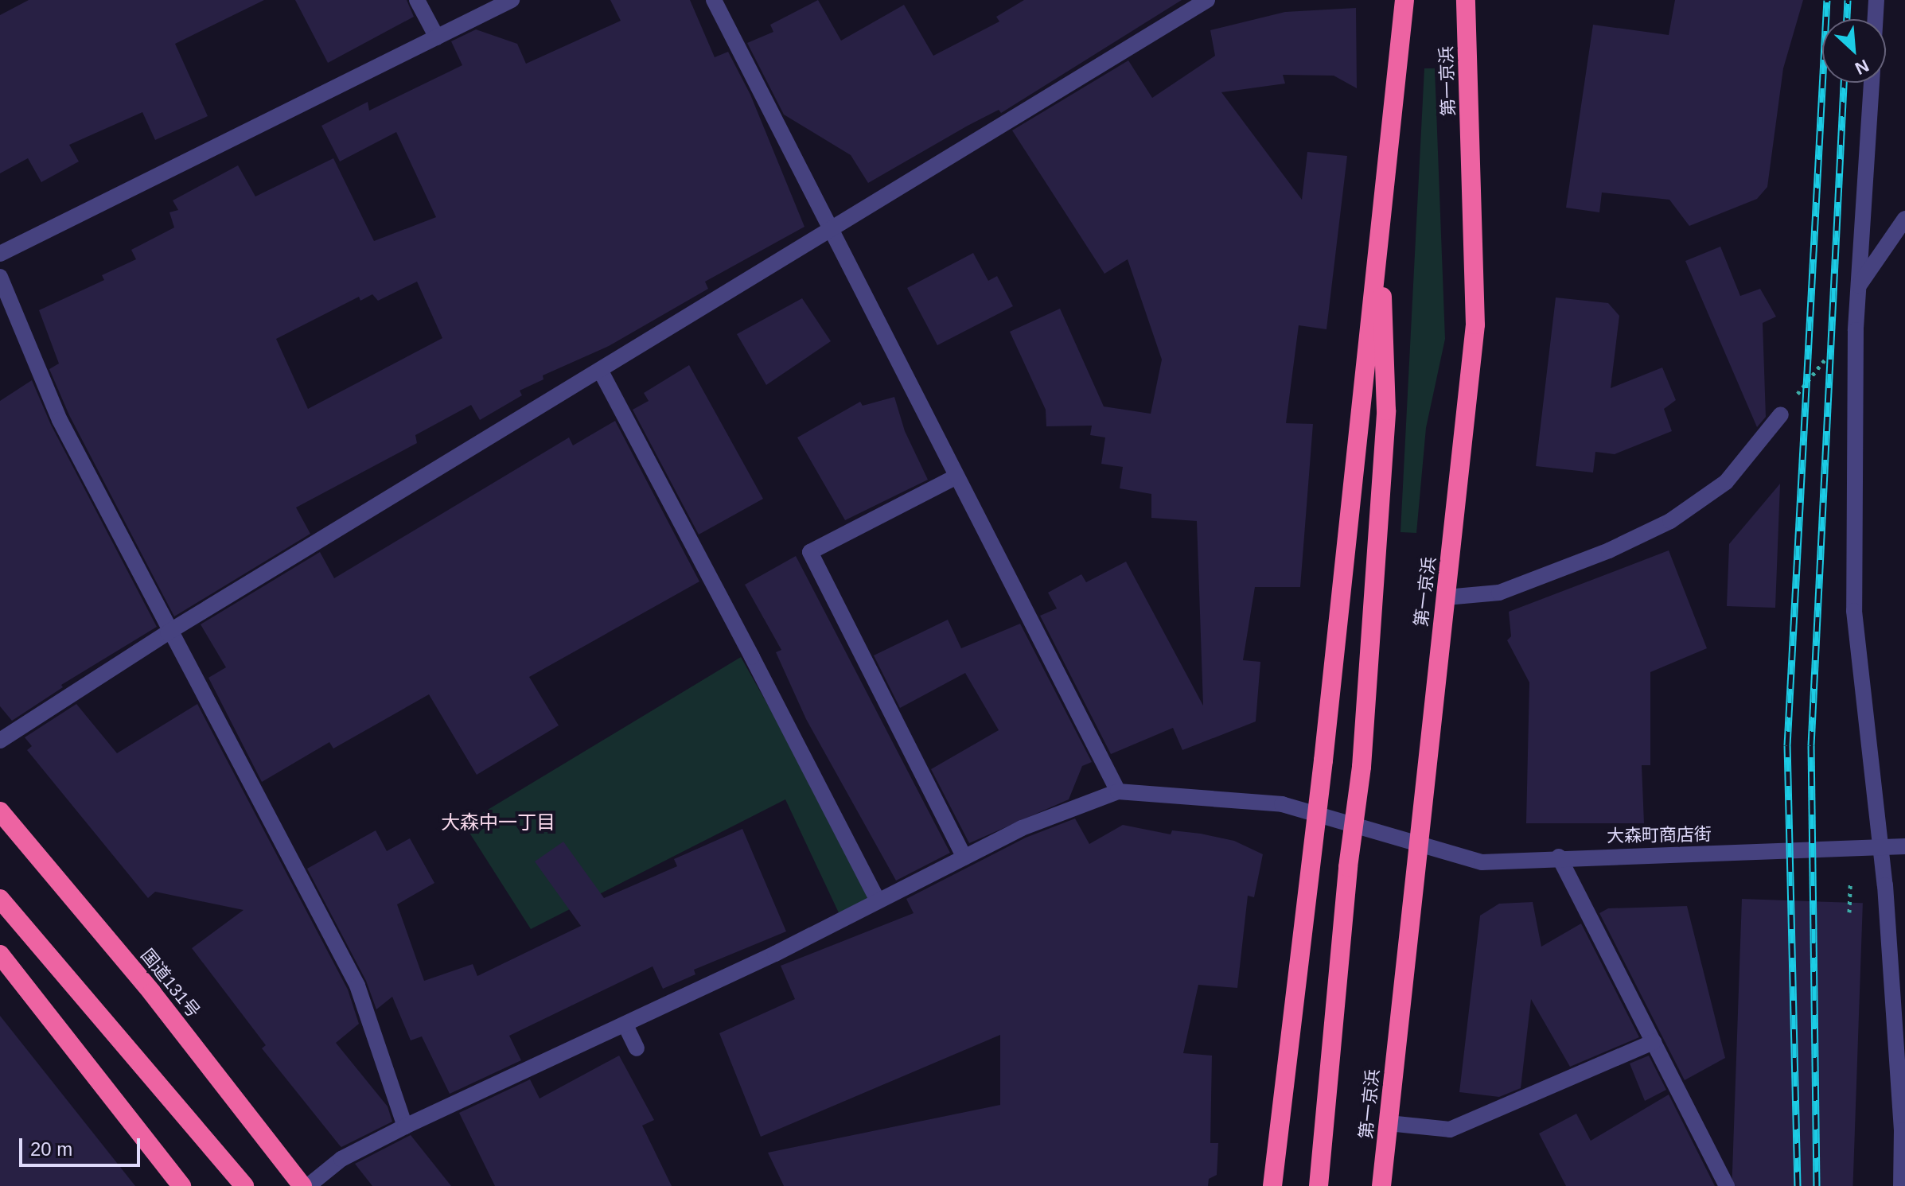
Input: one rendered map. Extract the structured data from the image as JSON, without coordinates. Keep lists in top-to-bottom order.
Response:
{
  "streets": {
    "highway": ["第一京浜", "国道131号"],
    "street": ["大森町商店街"]
  },
  "crossings": [
    ["第一京浜", "大森町商店街"]
  ],
  "districts": ["大森中一丁目"],
  "scale_bar": "20 m",
  "north": "bottom right"
}
